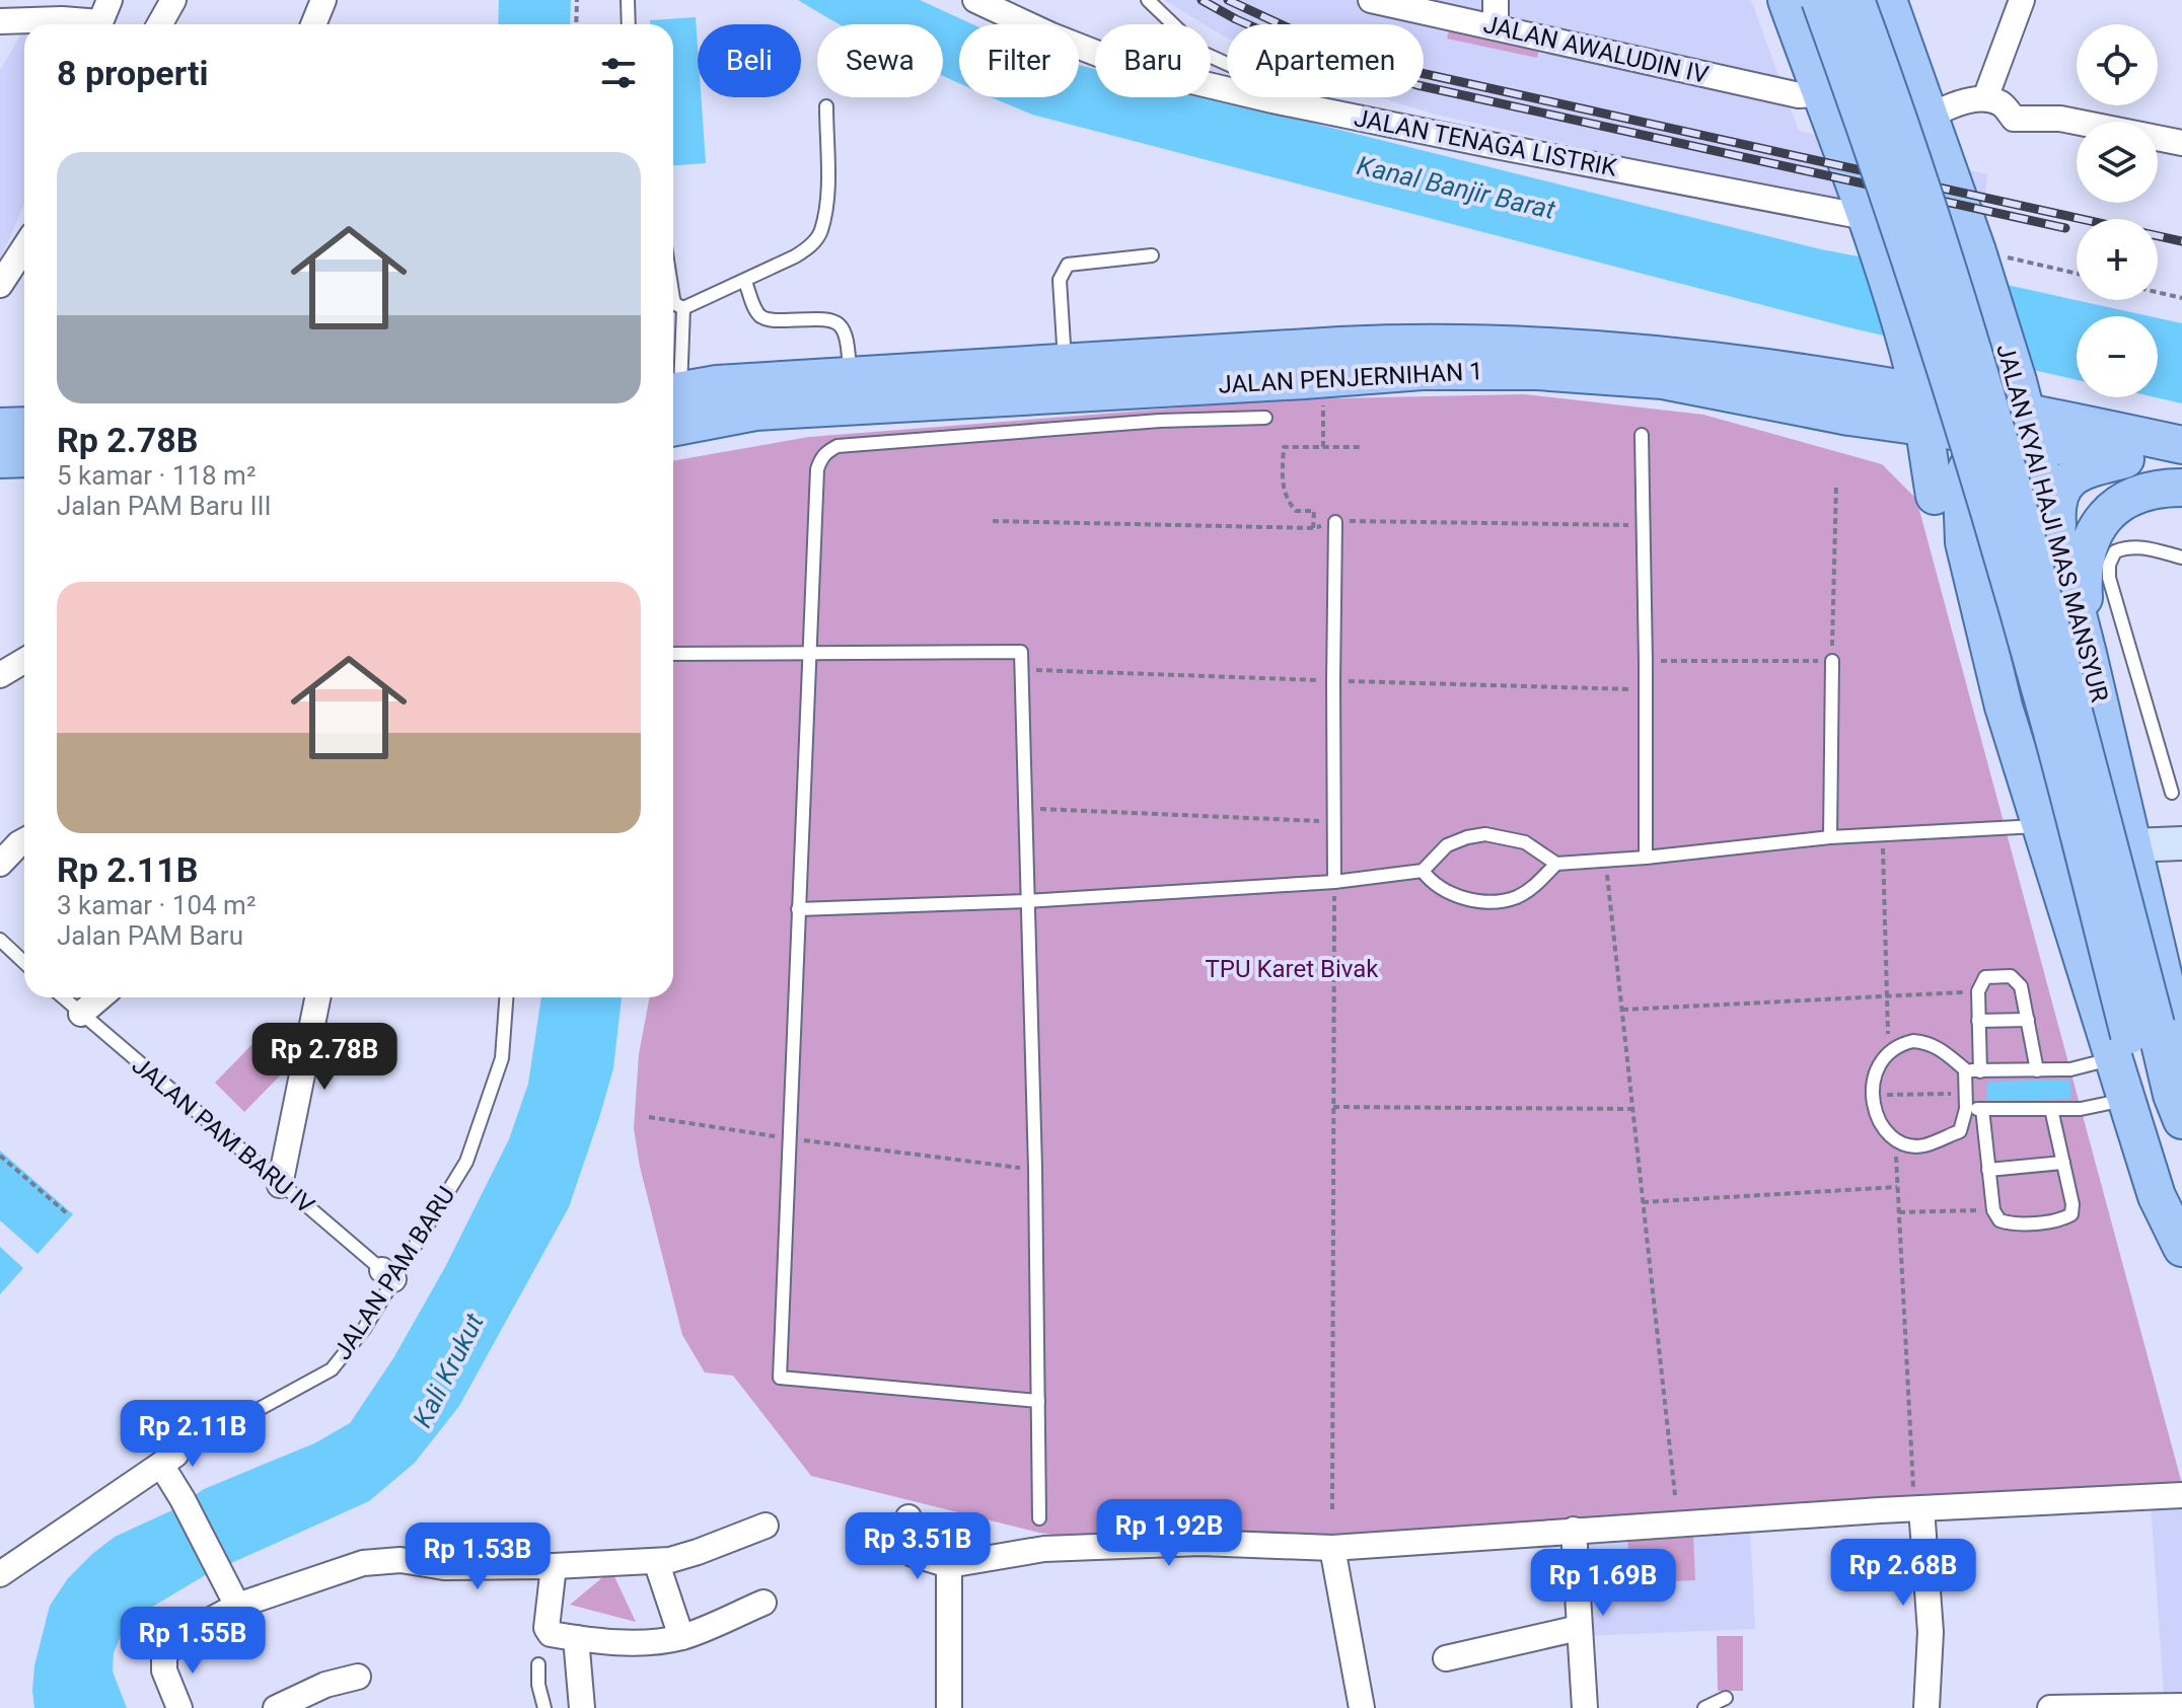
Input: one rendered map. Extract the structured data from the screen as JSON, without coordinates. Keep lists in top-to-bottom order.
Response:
{
  "streets": {
    "main road": ["JALAN PENJERNIHAN 1", "JALAN KYAI HAJI MAS MANSYUR"],
    "street": ["JALAN AWALUDIN IV", "JALAN TENAGA LISTRIK", "JALAN PAM BARU"],
    "lane": ["JALAN PAM BARU IV"]
  },
  "crossings": [
    ["JALAN PENJERNIHAN 1", "JALAN KYAI HAJI MAS MANSYUR"],
    ["JALAN PAM BARU IV", "JALAN PAM BARU"]
  ],
  "water": ["Kanal Banjir Barat", "Kali Krukut"],
  "parks": ["TPU Karet Bivak"],
  "page": {
    "map_buttons": ["+", "−"],
    "chip": [
      "Beli",
      "Sewa",
      "Filter",
      "Baru",
      "Apartemen"
    ],
    "heading": "8 properti",
    "list": [
      {
        "name": "Rp 2.78B",
        "note": "5 kamar · 118 m² · Jalan PAM Baru III"
      },
      {
        "name": "Rp 2.11B",
        "note": "3 kamar · 104 m² · Jalan PAM Baru"
      }
    ],
    "price": [
      "Rp 2.78B",
      "Rp 2.11B",
      "Rp 1.92B",
      "Rp 3.51B",
      "Rp 1.53B",
      "Rp 2.68B",
      "Rp 1.69B",
      "Rp 1.55B"
    ]
  }
}
